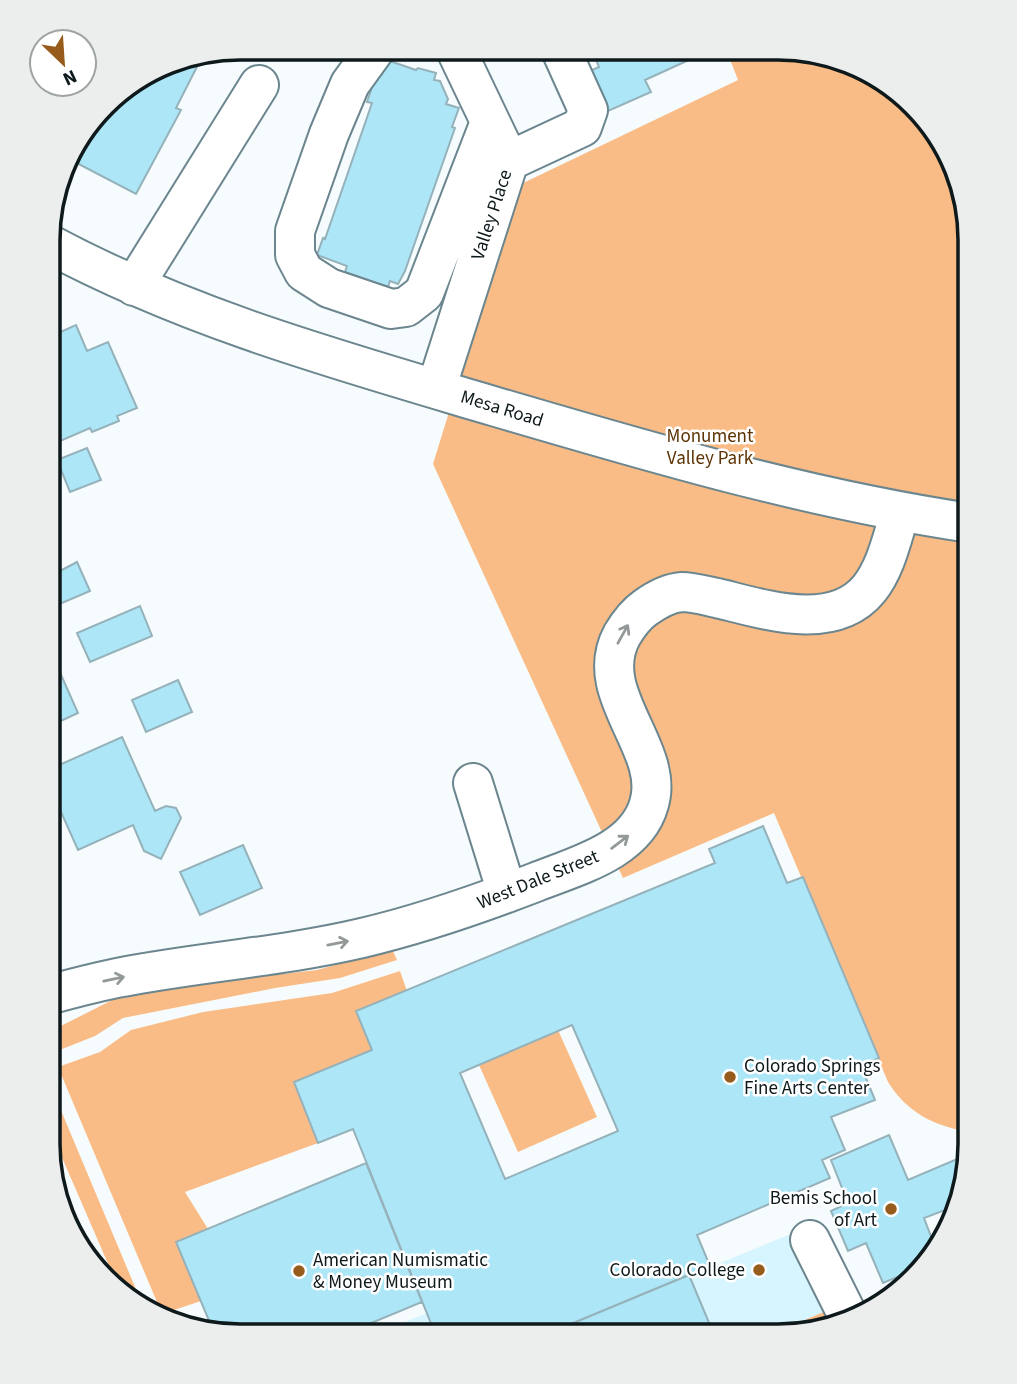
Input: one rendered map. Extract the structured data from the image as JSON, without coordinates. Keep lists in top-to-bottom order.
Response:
{
  "streets": {
    "street": ["Valley Place", "Mesa Road", "West Dale Street"]
  },
  "crossings": [
    ["Valley Place", "Mesa Road"],
    ["Mesa Road", "West Dale Street"]
  ],
  "one_way": ["West Dale Street"],
  "parks": ["Monument Valley Park"],
  "places": [
    "Colorado Springs Fine Arts Center",
    "Bemis School of Art",
    "Colorado College",
    "American Numismatic & Money Museum"
  ],
  "north": "bottom right"
}
